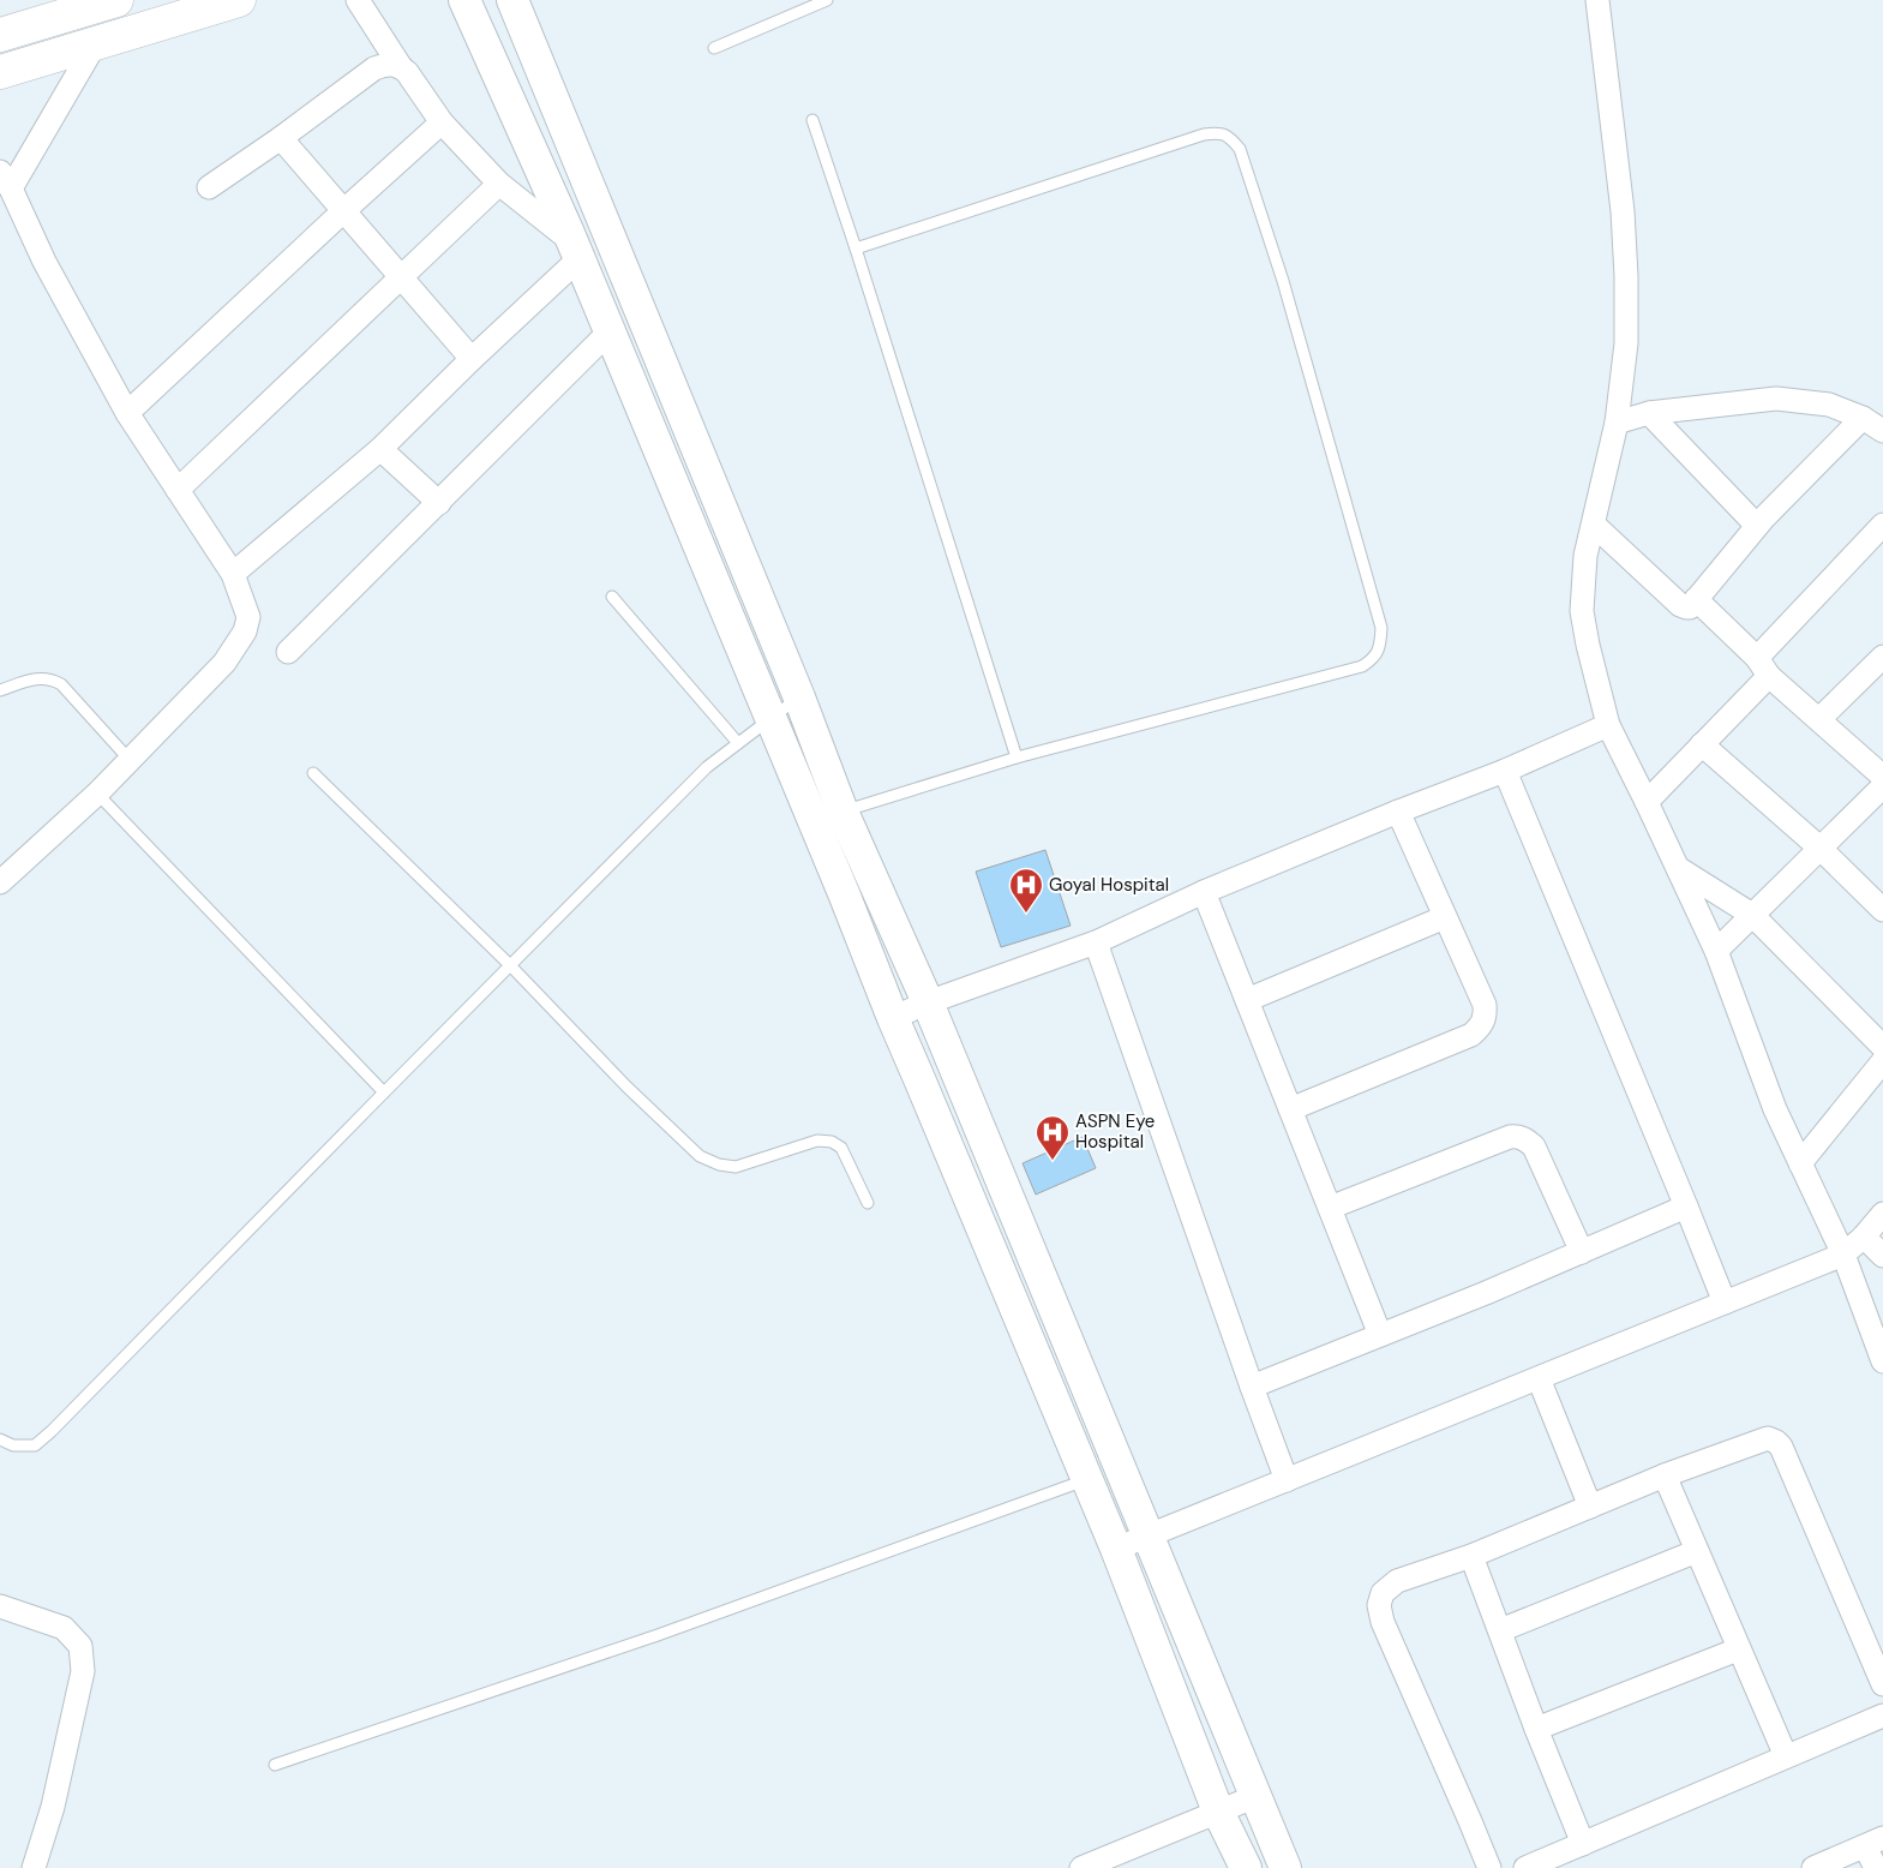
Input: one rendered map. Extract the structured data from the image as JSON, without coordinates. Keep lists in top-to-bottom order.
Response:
{
  "places": {
    "hospital": ["Goyal Hospital", "ASPN Eye Hospital"]
  }
}
